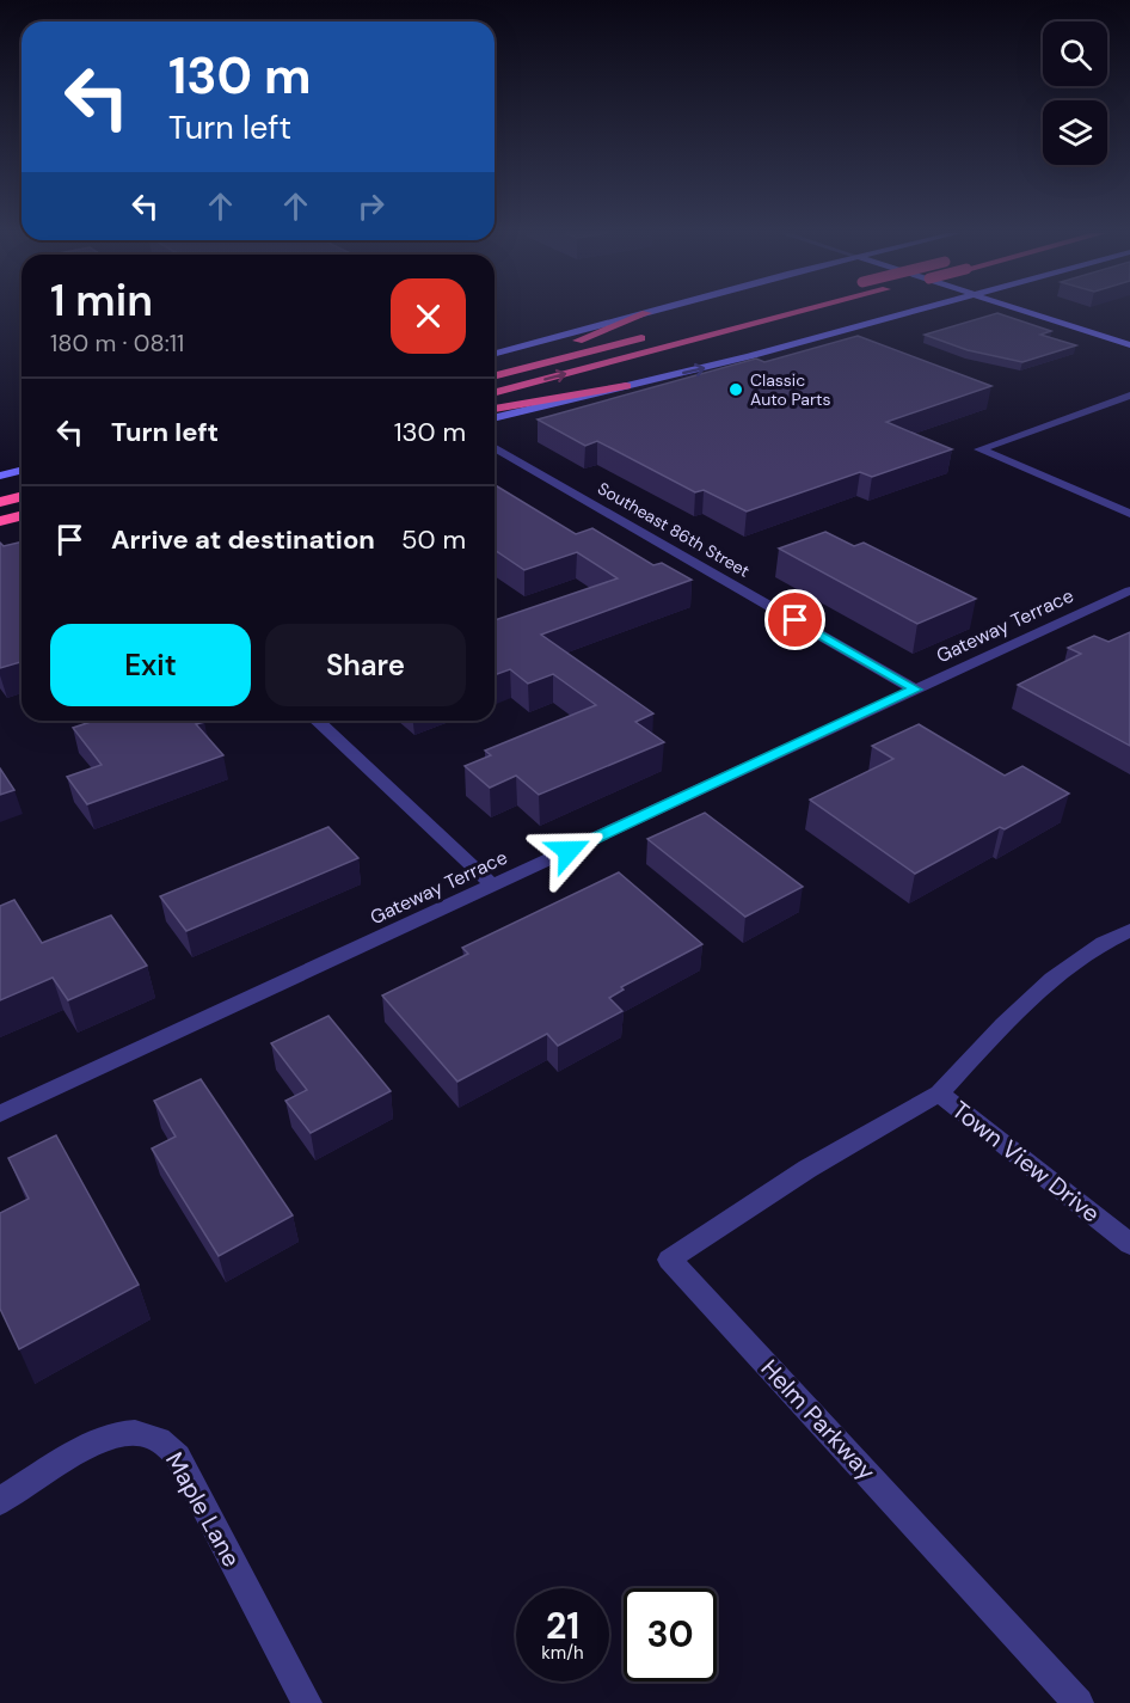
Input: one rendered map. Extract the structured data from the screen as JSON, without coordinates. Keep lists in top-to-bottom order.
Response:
{
  "streets": {
    "street": [
      "Southeast 86th Street",
      "Gateway Terrace",
      "Town View Drive",
      "Helm Parkway",
      "Maple Lane"
    ]
  },
  "crossings": [
    ["Southeast 86th Street", "Gateway Terrace"],
    ["Town View Drive", "Helm Parkway"]
  ],
  "places": ["Classic Auto Parts"],
  "page": {
    "turn": ["130 m", "Turn left"],
    "heading": ["1 min", "180 m · 08:11"],
    "list": [
      {
        "name": "Turn left",
        "value": "130 m"
      },
      {
        "name": "Arrive at destination",
        "value": "50 m"
      }
    ],
    "buttons": ["Exit", "Share"],
    "speed": "21 km/h",
    "limit": "30"
  }
}
